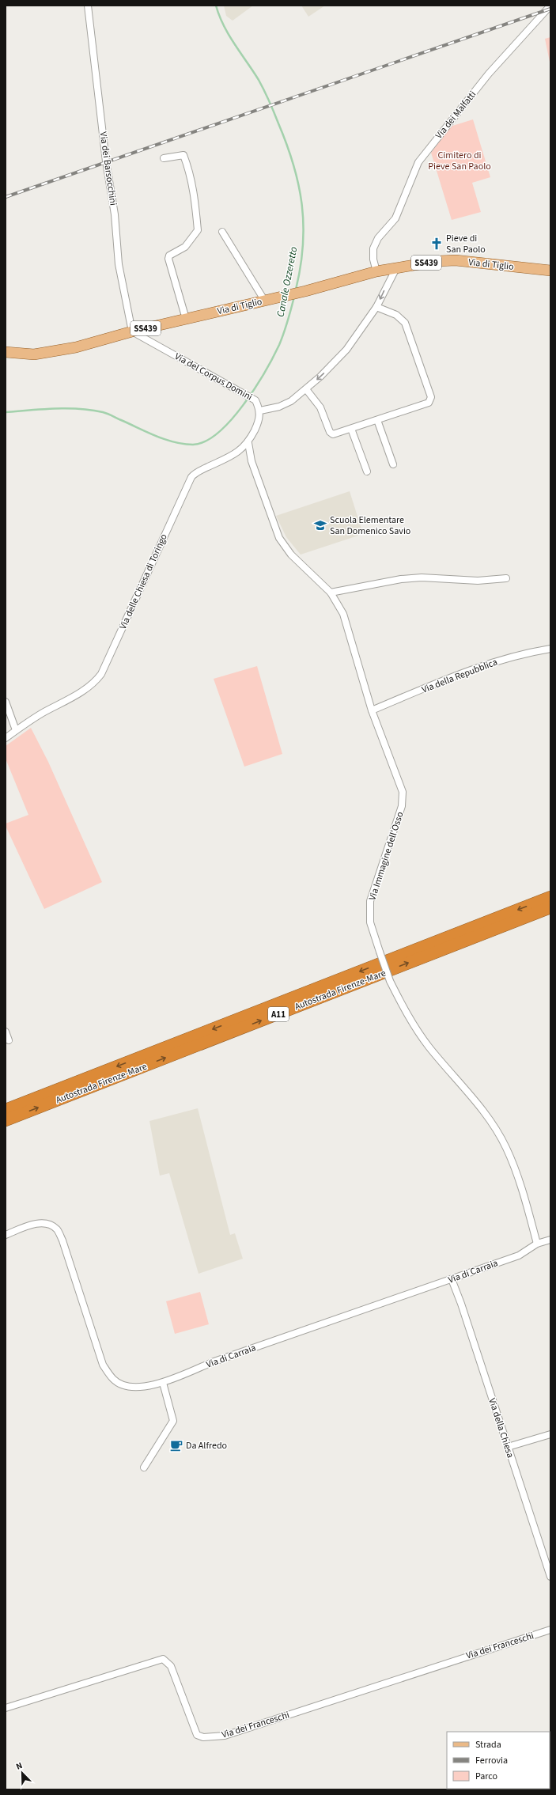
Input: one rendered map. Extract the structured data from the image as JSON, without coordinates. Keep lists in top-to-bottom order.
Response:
{
  "streets": {
    "highway": ["Autostrada Firenze-Mare", "A11"],
    "main road": ["SS439", "Via di Tiglio"],
    "street": [
      "Via dei Malfatti",
      "Via dei Barsocchini",
      "Via del Corpus Domini",
      "Via delle Chiesa di Toringo",
      "Via della Repubblica",
      "Via Immagine dell'Osso",
      "Via di Carraia",
      "Via della Chiesa",
      "Via dei Franceschi"
    ]
  },
  "crossings": [
    ["Via dei Malfatti", "Via di Tiglio"],
    ["Via dei Barsocchini", "Via di Tiglio"],
    ["Via dei Barsocchini", "Via del Corpus Domini"],
    ["Via di Tiglio", "Via del Corpus Domini"],
    ["Via del Corpus Domini", "Via delle Chiesa di Toringo"],
    ["Via delle Chiesa di Toringo", "Via Immagine dell'Osso"],
    ["Via della Repubblica", "Via Immagine dell'Osso"],
    ["Via Immagine dell'Osso", "Via di Carraia"],
    ["Via di Carraia", "Via della Chiesa"]
  ],
  "one_way": ["Via del Corpus Domini"],
  "water": ["Canale Ozzeretto"],
  "parks": ["Cimitero di Pieve San Paolo"],
  "places": {
    "church": ["Pieve di San Paolo"],
    "school or university": ["Scuola Elementare San Domenico Savio"],
    "cafe": ["Da Alfredo"]
  },
  "legend": ["Strada", "Ferrovia", "Parco"],
  "north": "top left"
}
